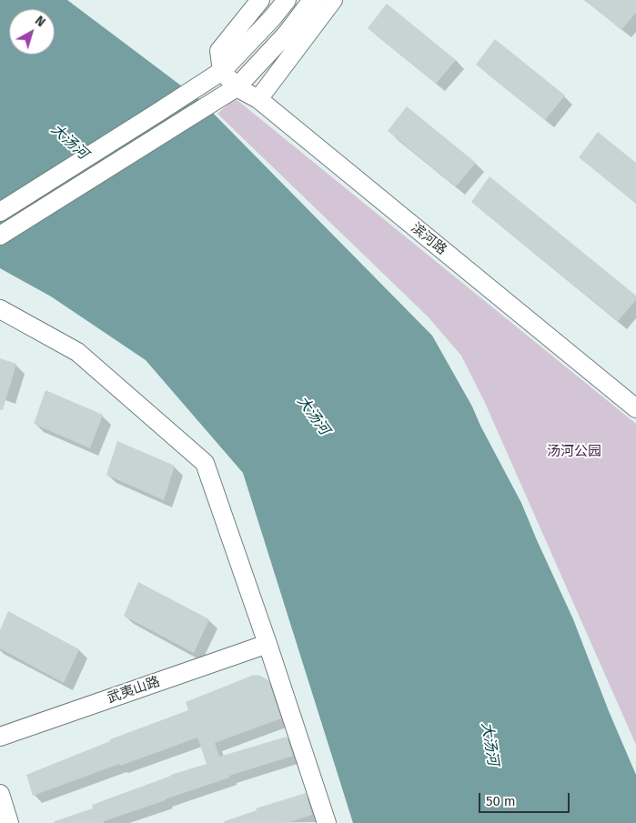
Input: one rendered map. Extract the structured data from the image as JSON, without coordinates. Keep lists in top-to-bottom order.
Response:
{
  "streets": {
    "street": ["滨河路", "武夷山路"]
  },
  "water": ["大汤河"],
  "parks": ["汤河公园"],
  "scale_bar": "50 m",
  "north": "top right"
}
